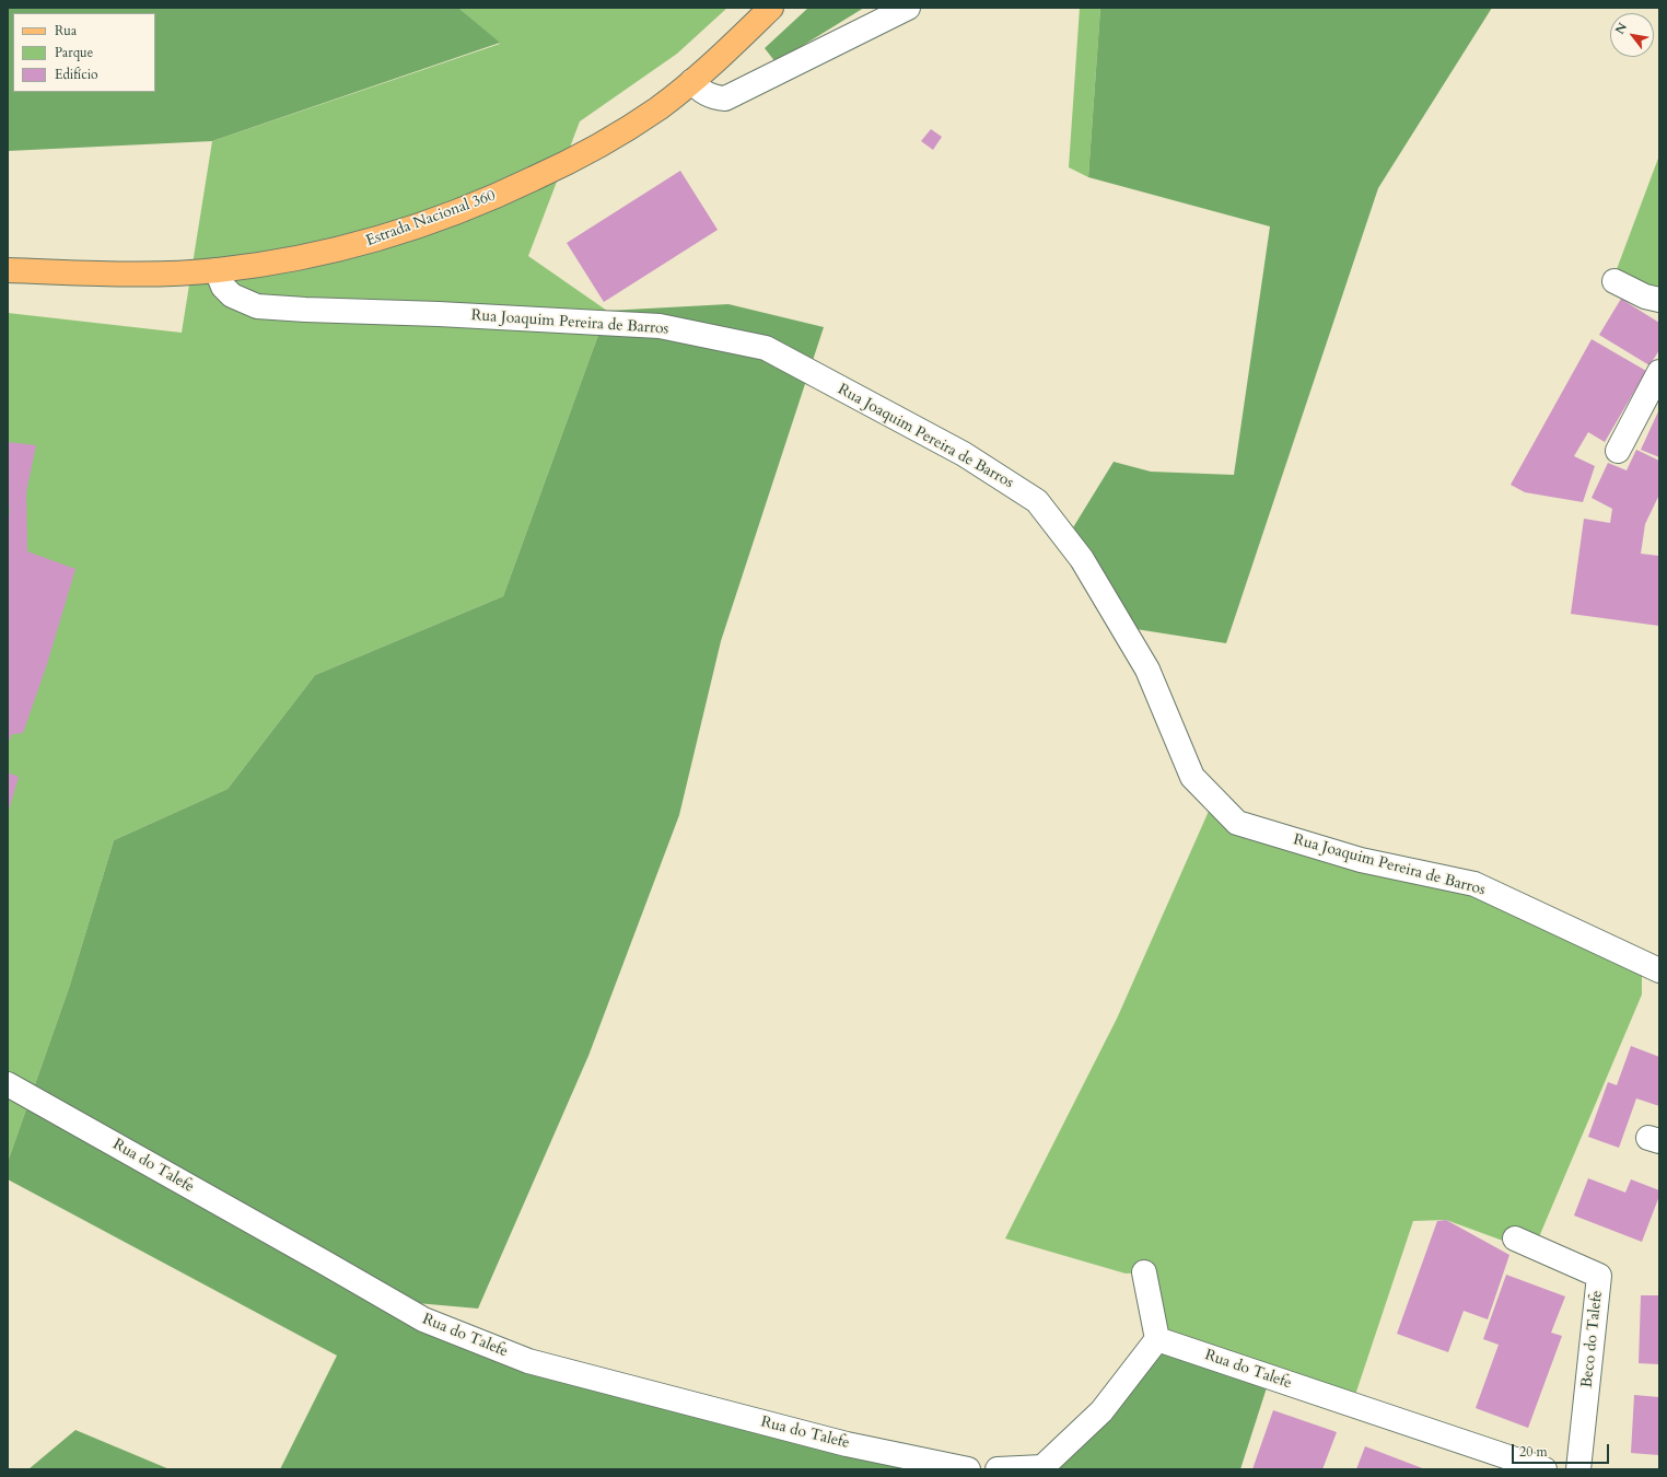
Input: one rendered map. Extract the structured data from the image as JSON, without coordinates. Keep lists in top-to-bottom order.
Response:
{
  "streets": {
    "main road": ["Estrada Nacional 360"],
    "street": ["Rua Joaquim Pereira de Barros", "Rua do Talefe", "Beco do Talefe"]
  },
  "crossings": [
    ["Estrada Nacional 360", "Rua Joaquim Pereira de Barros"]
  ],
  "legend": ["Rua", "Parque", "Edifício"],
  "scale_bar": "20 m",
  "north": "top left"
}
